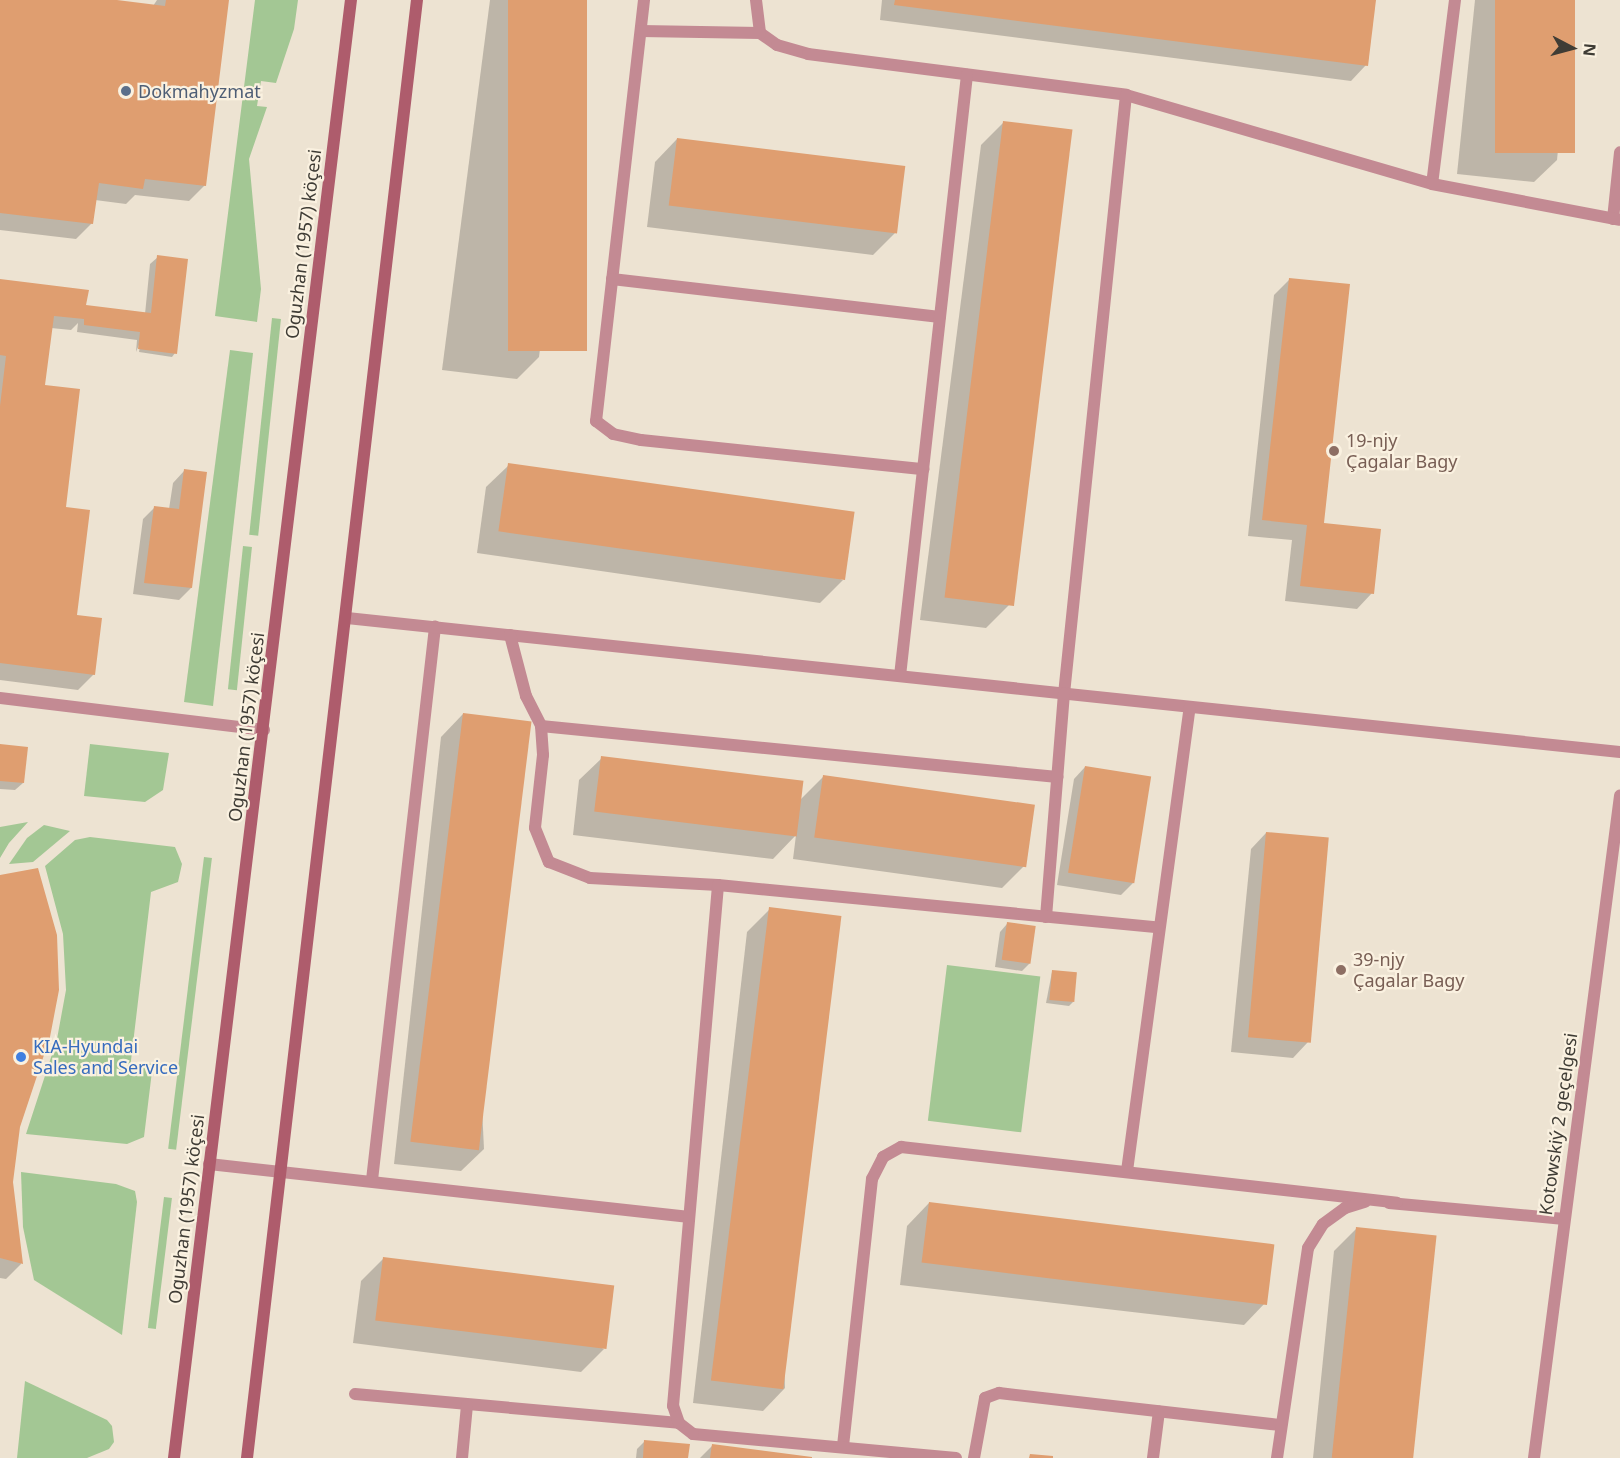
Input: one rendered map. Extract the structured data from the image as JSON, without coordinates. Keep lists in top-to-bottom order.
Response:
{
  "streets": {
    "main road": ["Oguzhan (1957) köçesi"],
    "street": ["Kotowskiý 2 geçelgesi"]
  },
  "places": [
    "Dokmahyzmat",
    "19-njy Çagalar Bagy",
    "39-njy Çagalar Bagy",
    "KIA-Hyundai Sales and Service"
  ],
  "north": "right"
}
